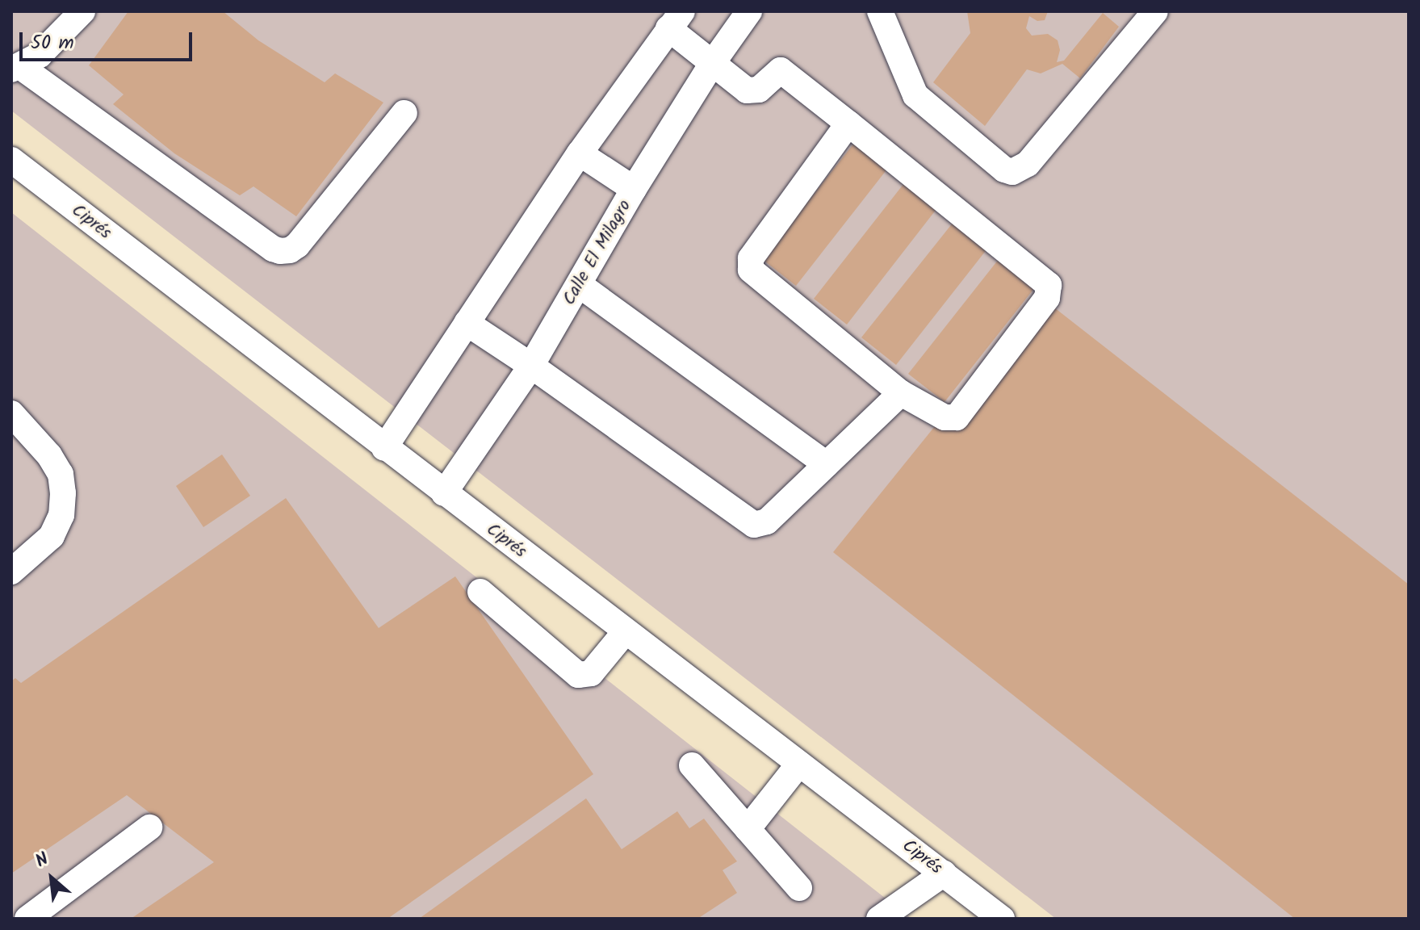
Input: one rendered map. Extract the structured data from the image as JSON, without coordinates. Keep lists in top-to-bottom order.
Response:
{
  "streets": {
    "street": ["Ciprés", "Calle El Milagro"]
  },
  "crossings": [
    ["Ciprés", "Calle El Milagro"]
  ],
  "scale_bar": "50 m",
  "north": "top left"
}
